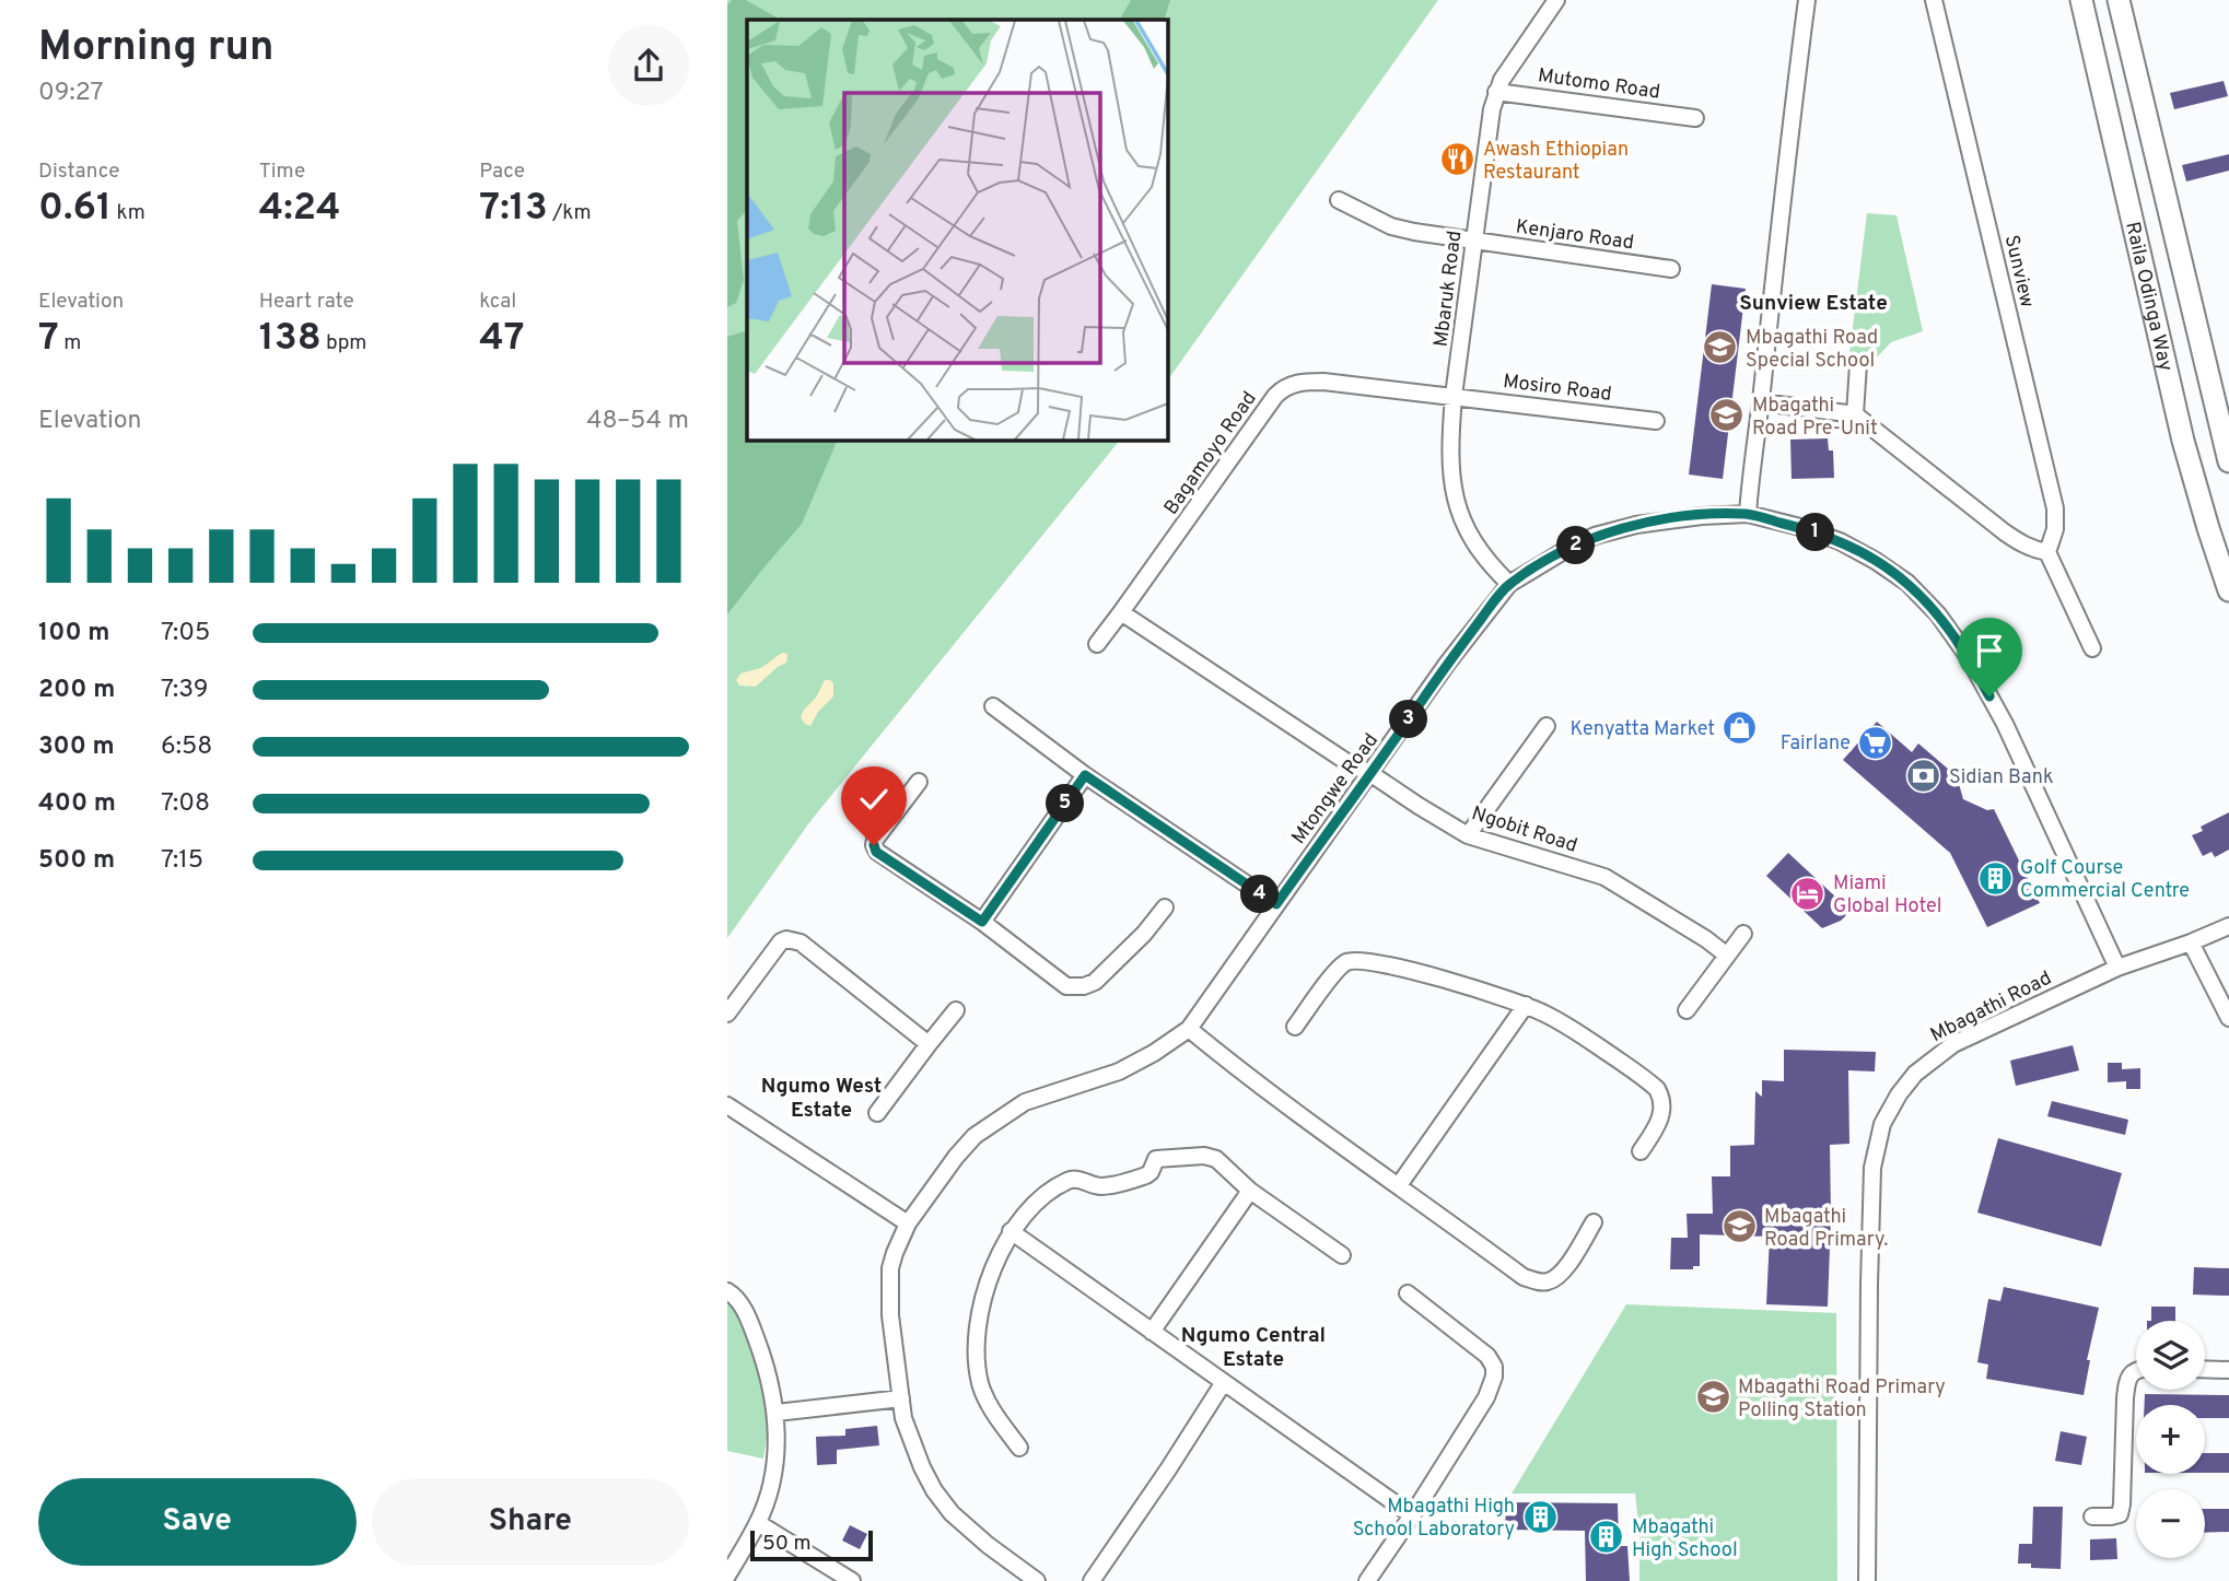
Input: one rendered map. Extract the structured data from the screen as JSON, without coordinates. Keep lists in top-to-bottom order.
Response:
{
  "streets": {
    "main road": ["Raila Odinga Way"],
    "street": [
      "Mutomo Road",
      "Kenjaro Road",
      "Sunview",
      "Mbaruk Road",
      "Mosiro Road",
      "Bagamoyo Road",
      "Mtongwe Road",
      "Ngobit Road",
      "Mbagathi Road"
    ]
  },
  "crossings": [
    ["Mutomo Road", "Mbaruk Road"],
    ["Kenjaro Road", "Mbaruk Road"],
    ["Mbaruk Road", "Mosiro Road"],
    ["Mbaruk Road", "Bagamoyo Road"],
    ["Mbaruk Road", "Mtongwe Road"],
    ["Mosiro Road", "Bagamoyo Road"],
    ["Bagamoyo Road", "Ngobit Road"],
    ["Mtongwe Road", "Ngobit Road"],
    ["Mtongwe Road", "Mbagathi Road"]
  ],
  "districts": ["Sunview Estate", "Ngumo West Estate", "Ngumo Central Estate"],
  "places": {
    "restaurant": ["Awash Ethiopian Restaurant"],
    "school or university": [
      "Mbagathi Road Special School",
      "Mbagathi Road Pre-Unit",
      "Mbagathi Road Primary.",
      "Mbagathi Road Primary Polling Station"
    ],
    "shop": ["Kenyatta Market"],
    "supermarket": ["Fairlane"],
    "bank": ["Sidian Bank"],
    "building": ["Golf Course Commercial Centre", "Mbagathi High School Laboratory", "Mbagathi High School"],
    "hotel": ["Miami Global Hotel"]
  },
  "scale_bar": "50 m",
  "page": {
    "heading": ["Morning run", "09:27"],
    "stats": [
      ["Distance", "0.61 km"],
      ["Time", "4:24"],
      ["Pace", "7:13 /km"],
      ["Elevation", "7 m"],
      ["Heart rate", "138 bpm"],
      ["kcal", "47"]
    ],
    "chart": ["Elevation", "48–54 m"],
    "pins": [
      "1",
      "2",
      "3",
      "5",
      "4"
    ],
    "list": [
      {
        "name": "100 m",
        "note": "7:05"
      },
      {
        "name": "200 m",
        "note": "7:39"
      },
      {
        "name": "300 m",
        "note": "6:58"
      },
      {
        "name": "400 m",
        "note": "7:08"
      },
      {
        "name": "500 m",
        "note": "7:15"
      }
    ],
    "map_buttons": ["+", "−"],
    "buttons": ["Save", "Share"],
    "scale": "50 m"
  }
}
